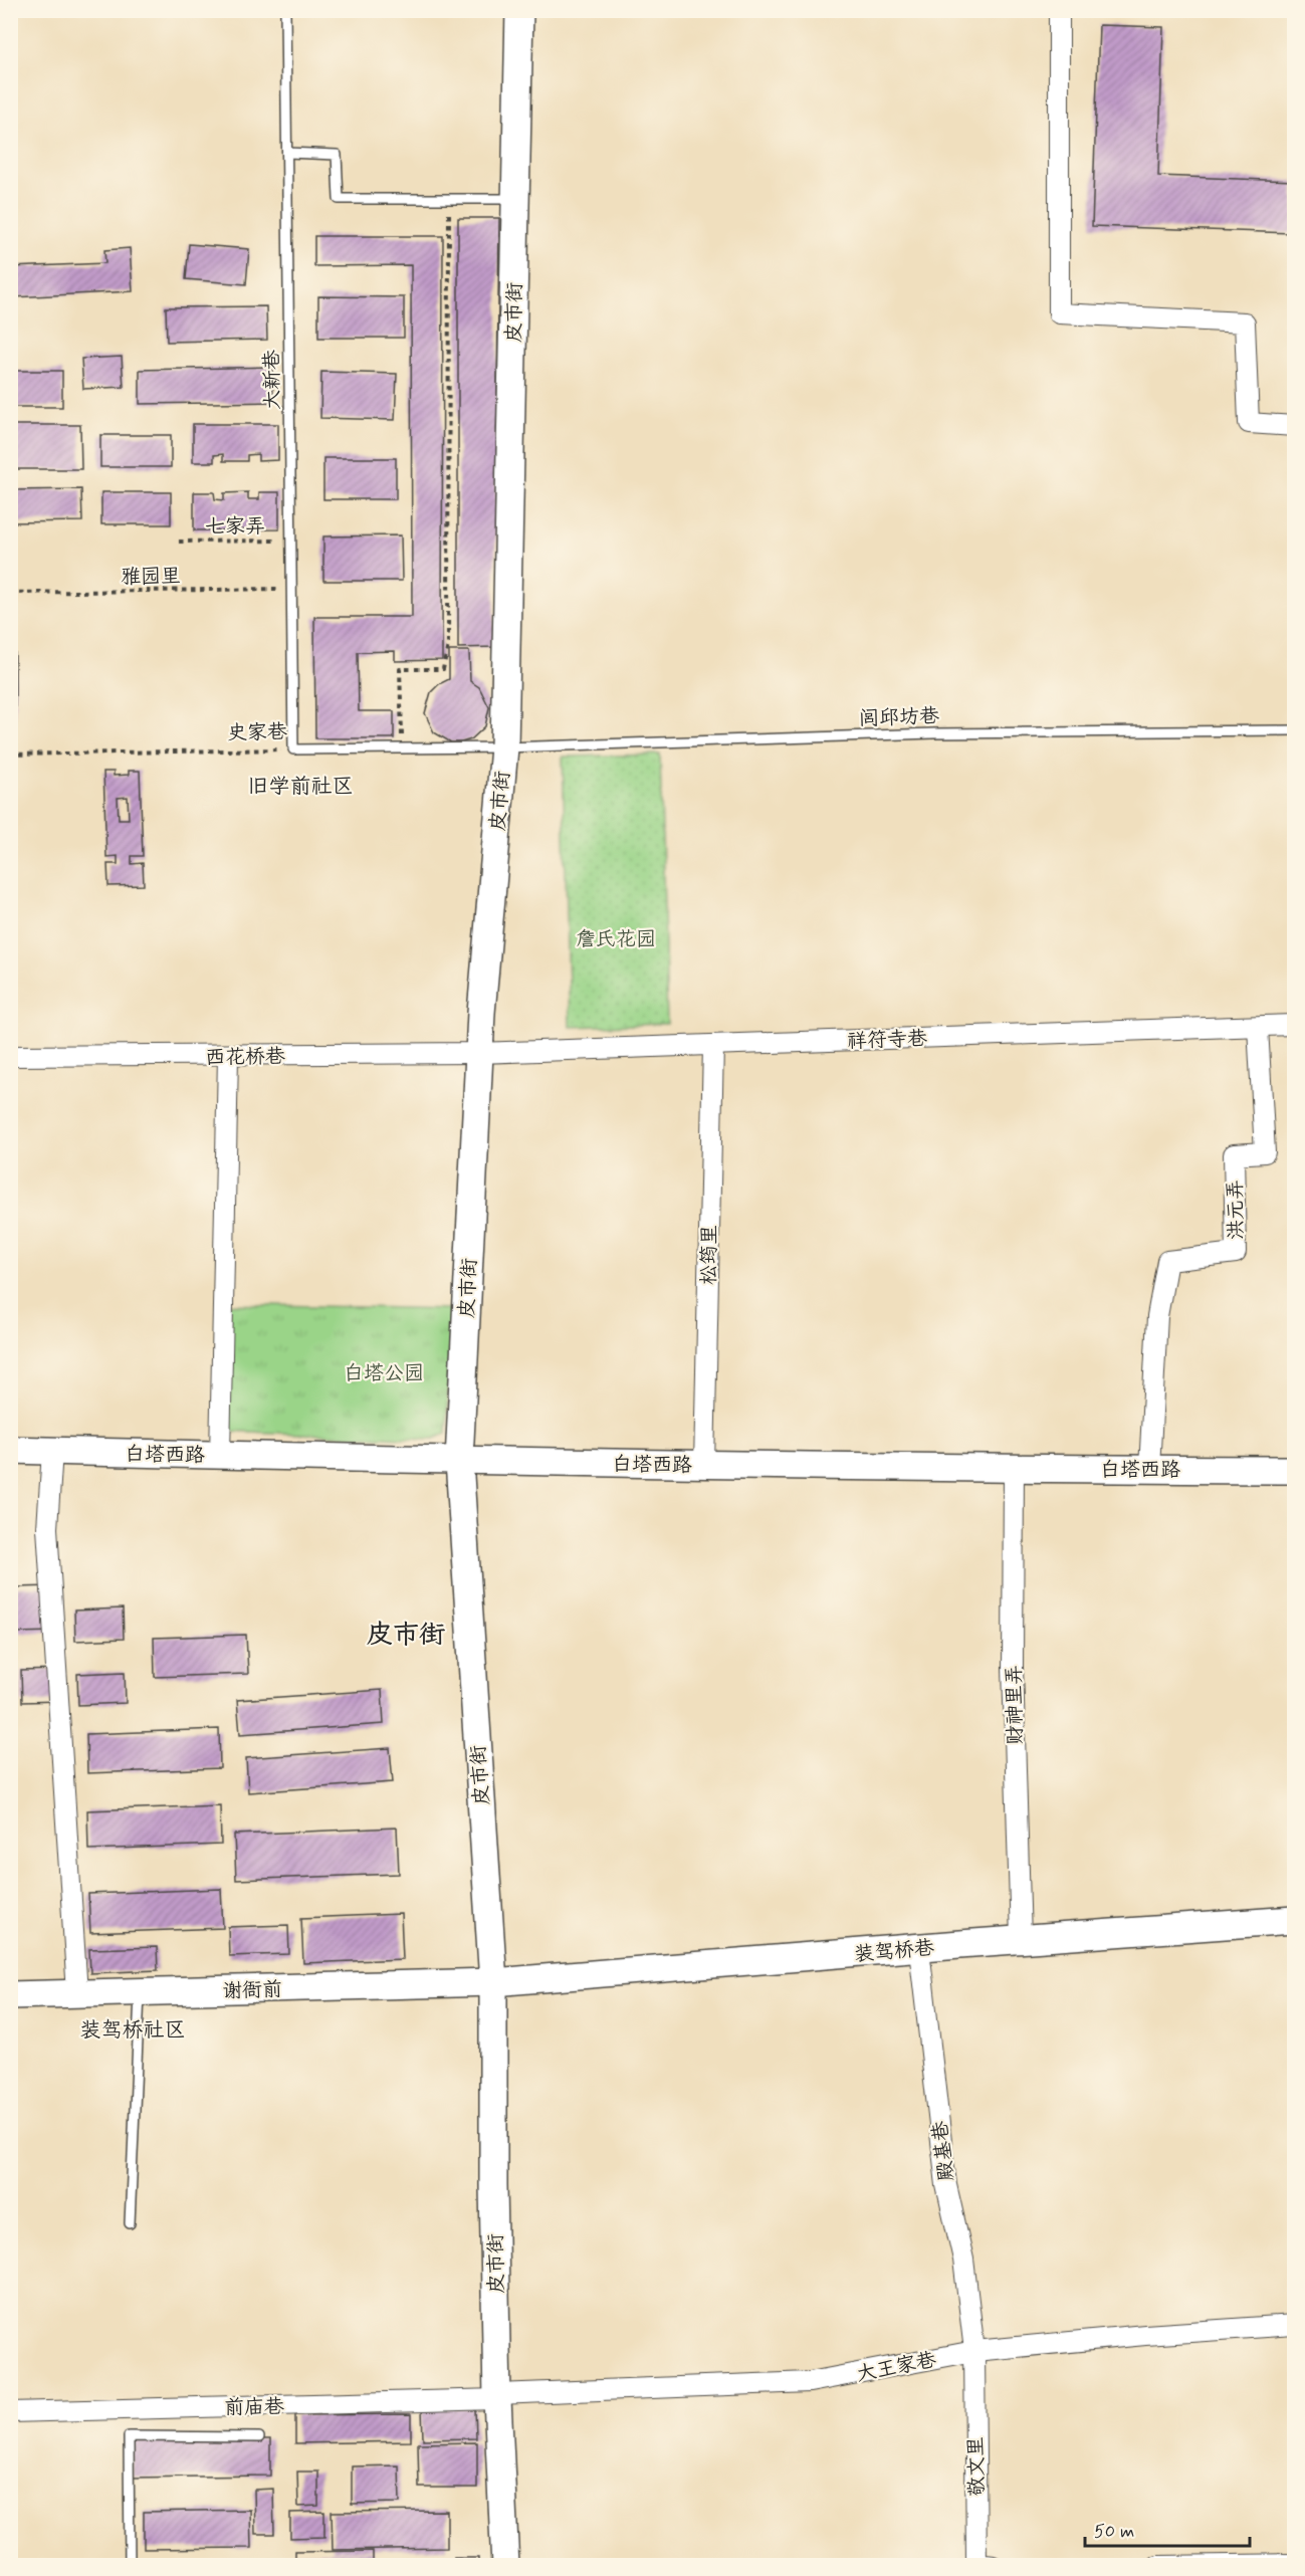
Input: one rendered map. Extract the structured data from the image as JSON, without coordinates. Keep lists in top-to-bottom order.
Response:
{
  "streets": {
    "street": [
      "皮市街",
      "祥符寺巷",
      "西花桥巷",
      "洪元弄",
      "松筠里",
      "白塔西路",
      "财神里弄",
      "装驾桥巷",
      "谢衙前",
      "殿基巷",
      "大王家巷",
      "前庙巷",
      "敬文里"
    ],
    "lane": ["大新巷", "闾邱坊巷", "史家巷"],
    "path": ["七家弄", "雅园里"]
  },
  "crossings": [
    ["皮市街", "闾邱坊巷"],
    ["皮市街", "史家巷"],
    ["皮市街", "祥符寺巷"],
    ["皮市街", "西花桥巷"],
    ["皮市街", "白塔西路"],
    ["皮市街", "装驾桥巷"],
    ["皮市街", "谢衙前"],
    ["皮市街", "大王家巷"],
    ["皮市街", "前庙巷"],
    ["大新巷", "七家弄"],
    ["大新巷", "雅园里"],
    ["大新巷", "史家巷"],
    ["闾邱坊巷", "史家巷"],
    ["祥符寺巷", "西花桥巷"],
    ["祥符寺巷", "洪元弄"],
    ["祥符寺巷", "松筠里"],
    ["洪元弄", "白塔西路"],
    ["松筠里", "白塔西路"],
    ["白塔西路", "财神里弄"],
    ["财神里弄", "装驾桥巷"],
    ["装驾桥巷", "谢衙前"],
    ["装驾桥巷", "殿基巷"],
    ["殿基巷", "大王家巷"],
    ["殿基巷", "敬文里"],
    ["大王家巷", "前庙巷"],
    ["大王家巷", "敬文里"]
  ],
  "districts": ["旧学前社区", "皮市街", "装驾桥社区"],
  "parks": ["詹氏花园", "白塔公园"],
  "scale_bar": "50 m"
}
